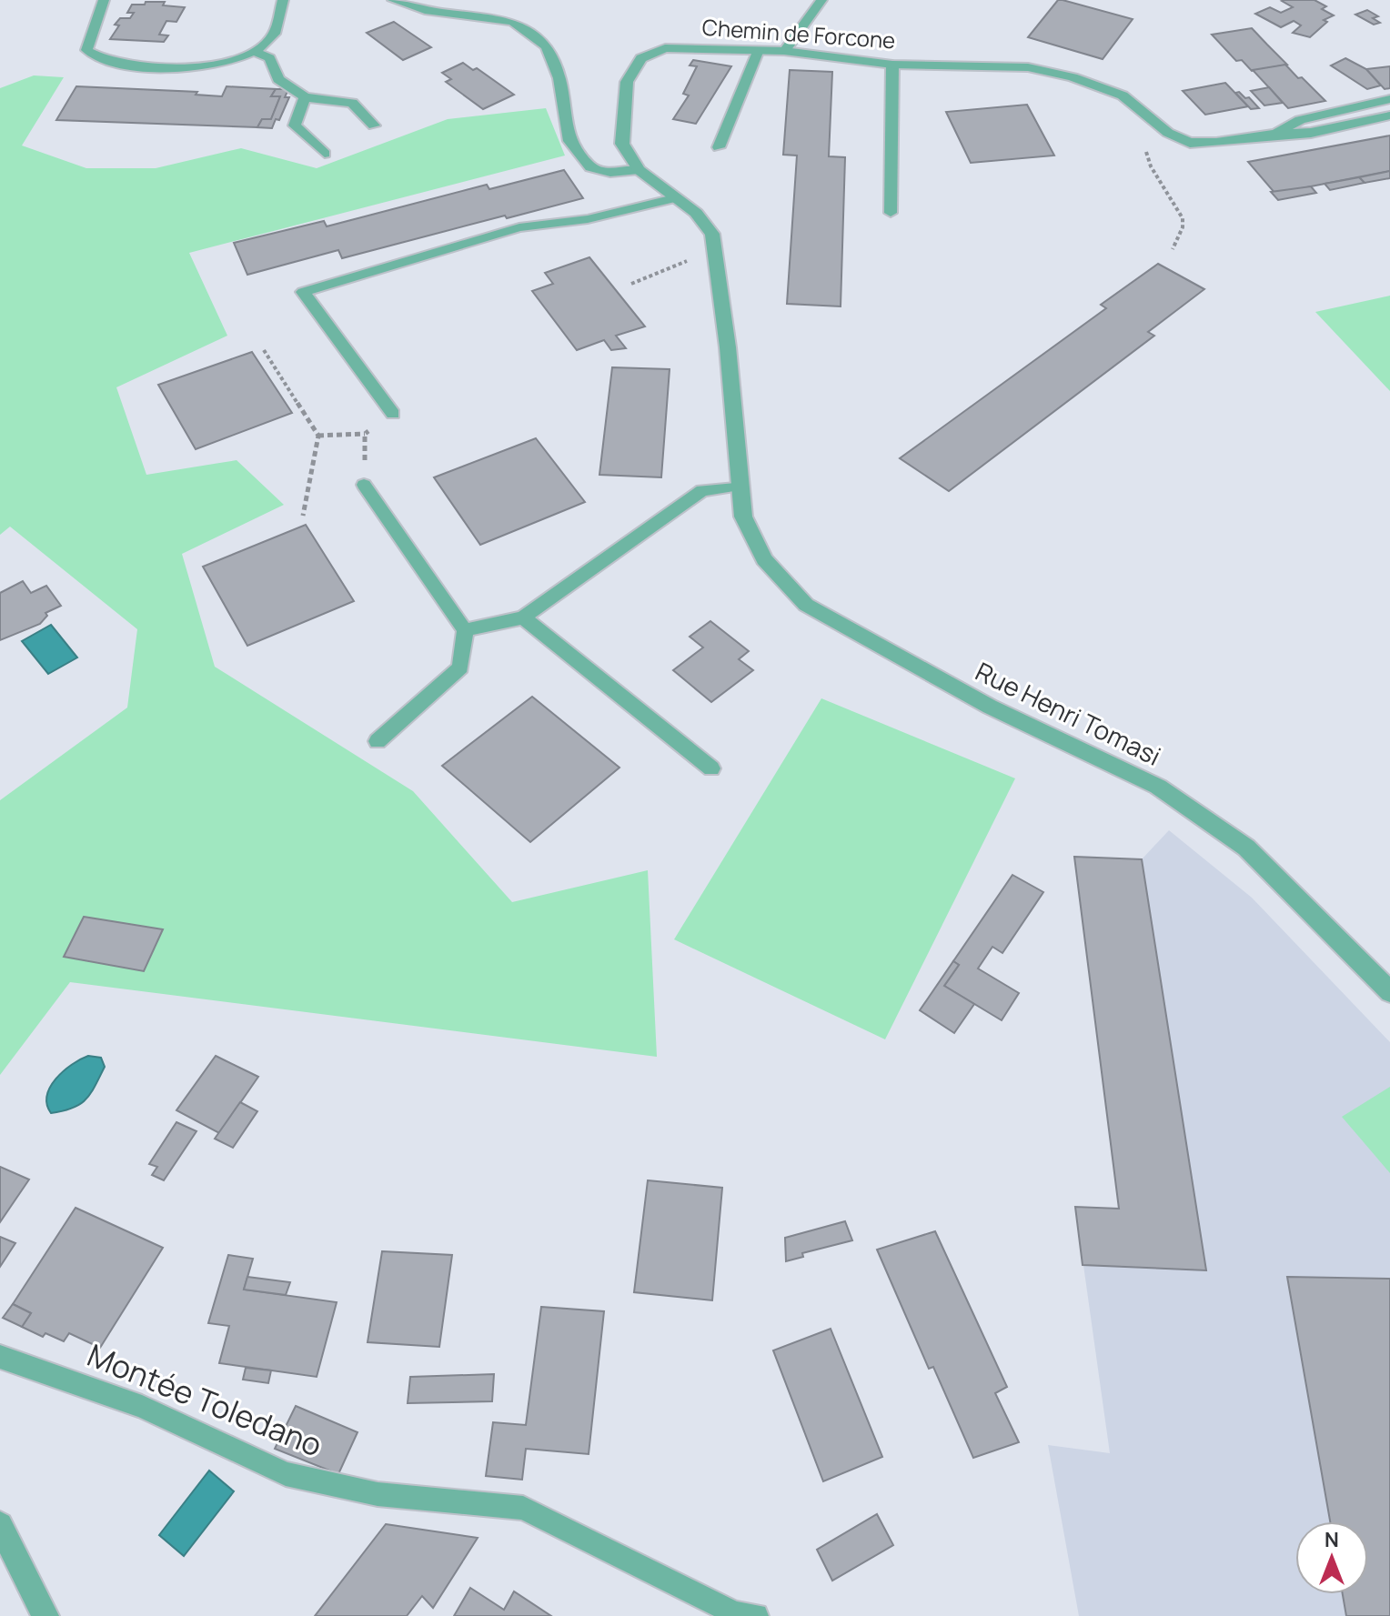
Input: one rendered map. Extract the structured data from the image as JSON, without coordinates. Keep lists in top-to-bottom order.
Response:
{
  "streets": {
    "street": ["Chemin de Forcone", "Rue Henri Tomasi"],
    "lane": ["Montée Toledano"]
  },
  "crossings": [
    ["Chemin de Forcone", "Rue Henri Tomasi"]
  ],
  "north": "top"
}
